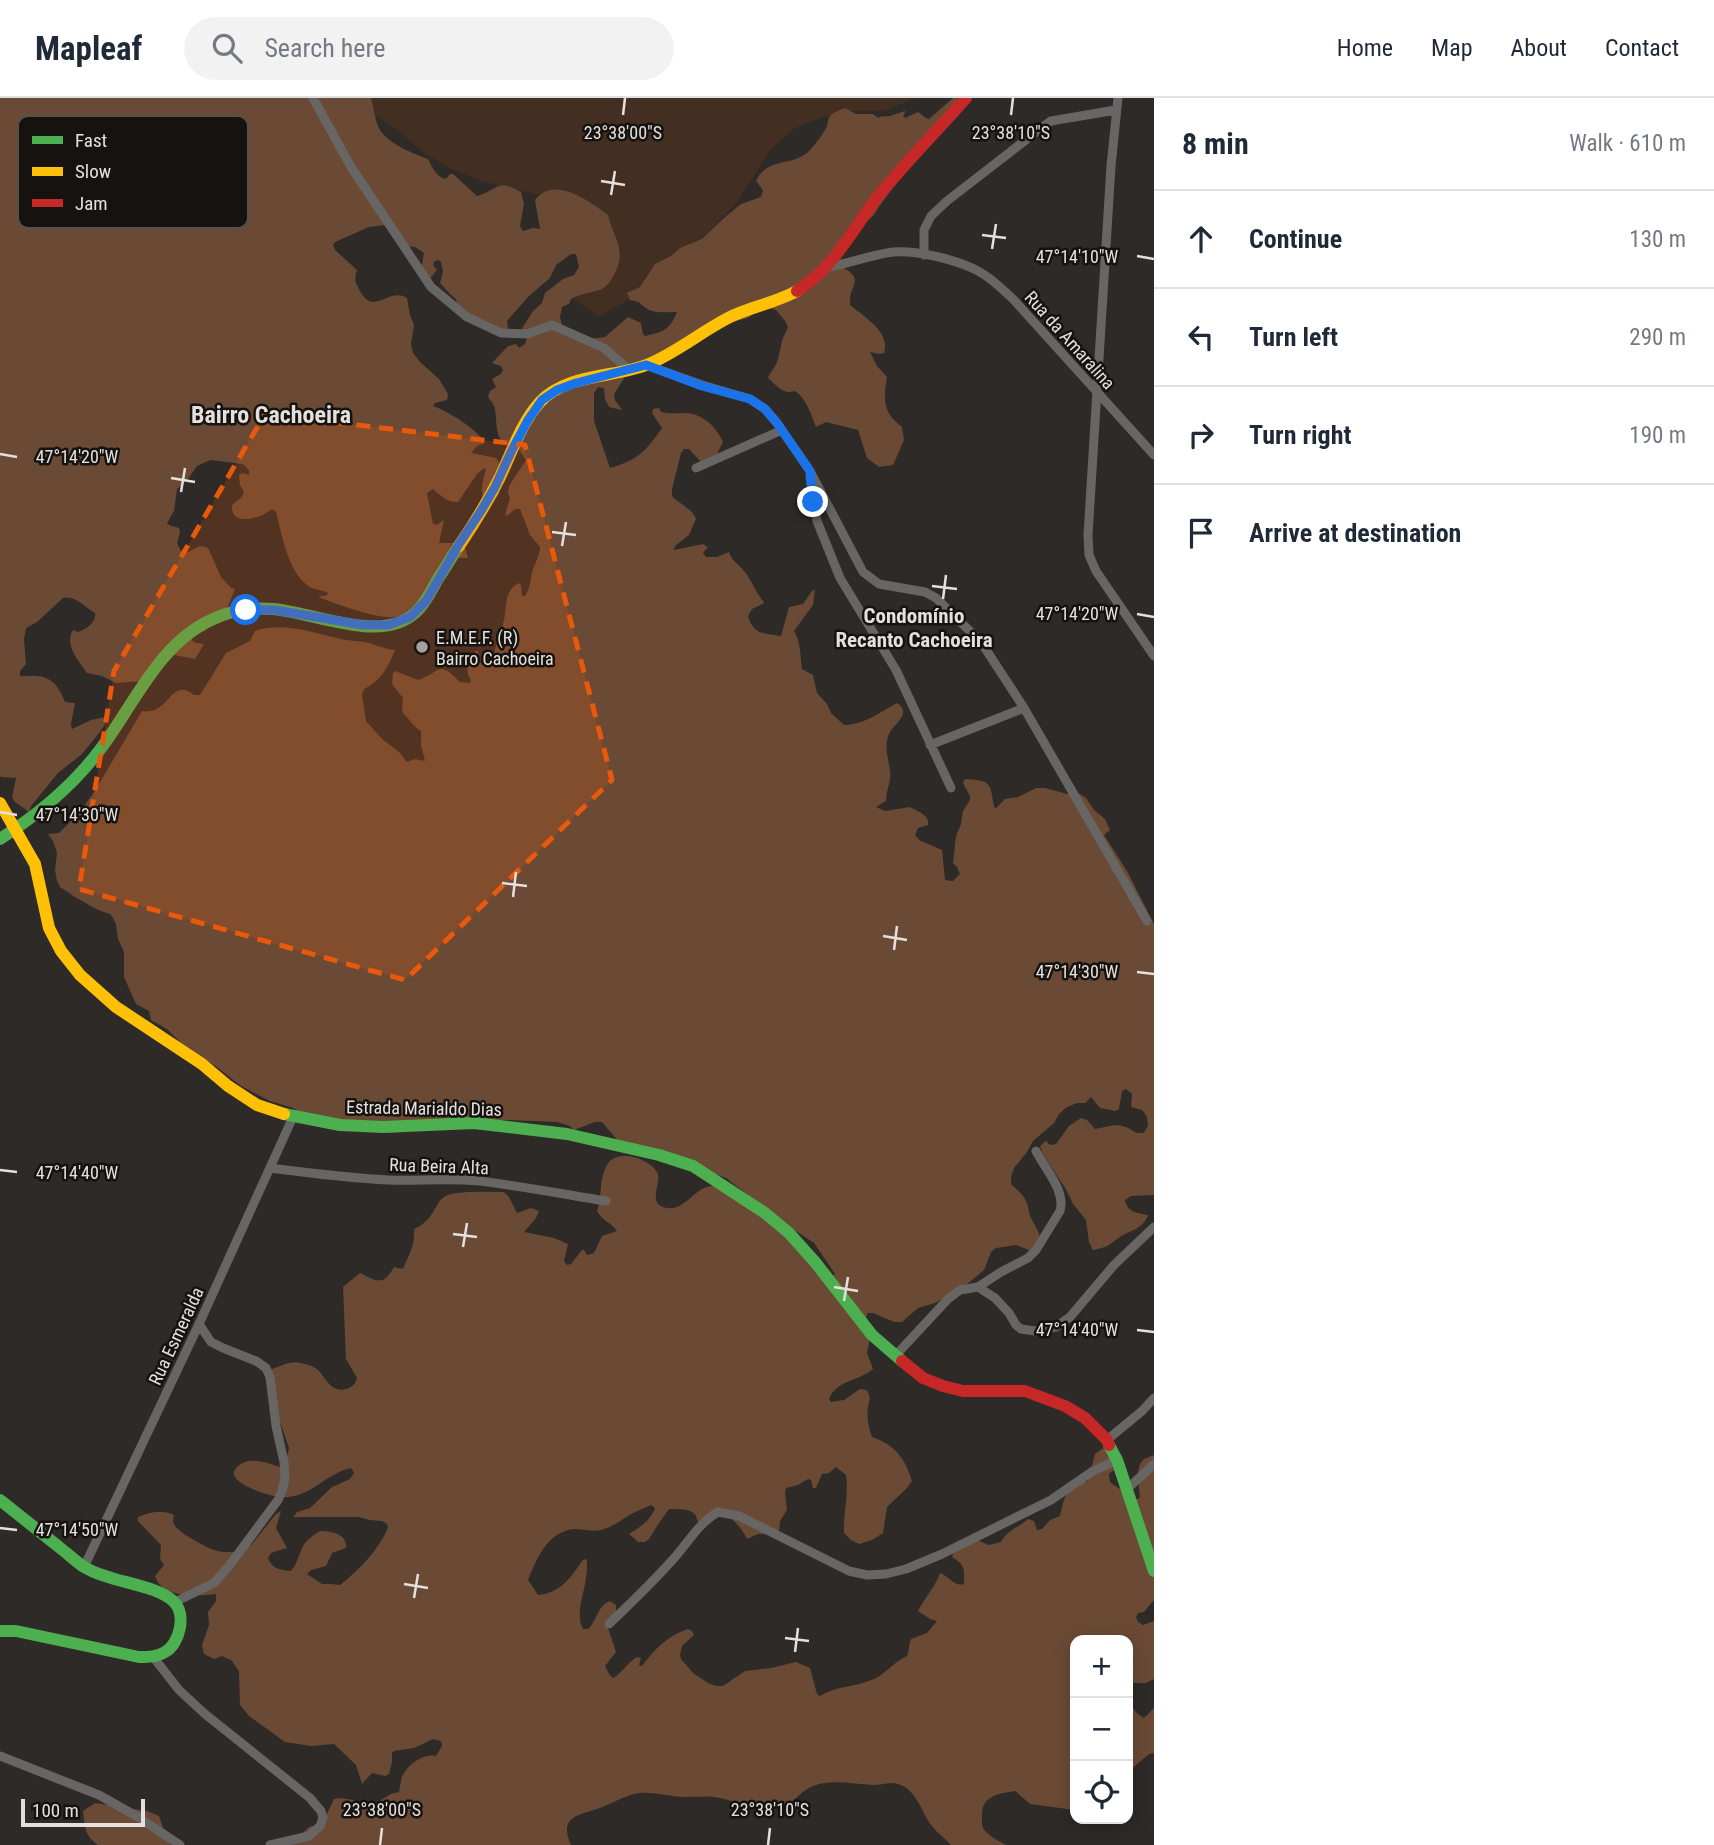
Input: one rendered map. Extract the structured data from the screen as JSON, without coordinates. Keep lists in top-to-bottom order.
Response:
{
  "streets": {
    "street": [
      "Rua da Amaralina",
      "Estrada Marialdo Dias",
      "Rua Beira Alta",
      "Rua Esmeralda"
    ]
  },
  "crossings": [
    ["Estrada Marialdo Dias", "Rua Esmeralda"],
    ["Rua Beira Alta", "Rua Esmeralda"]
  ],
  "districts": ["Bairro Cachoeira", "Condomínio Recanto Cachoeira"],
  "places": ["E.M.E.F. (R) Bairro Cachoeira"],
  "legend": ["Fast", "Slow", "Jam"],
  "scale_bar": "100 m",
  "page": {
    "header": "Mapleaf",
    "search": "Search here",
    "nav": [
      "Home",
      "Map",
      "About",
      "Contact"
    ],
    "heading": ["8 min", "Walk · 610 m"],
    "list": [
      ["Continue", "130 m"],
      ["Turn left", "290 m"],
      ["Turn right", "190 m"],
      "Arrive at destination"
    ],
    "map_buttons": ["+", "−"],
    "scale": "100 m"
  },
  "coordinates": [
    "23°38'00\"S",
    "23°38'10\"S",
    "47°14'10\"W",
    "47°14'20\"W",
    "47°14'30\"W",
    "47°14'40\"W",
    "47°14'50\"W"
  ]
}
